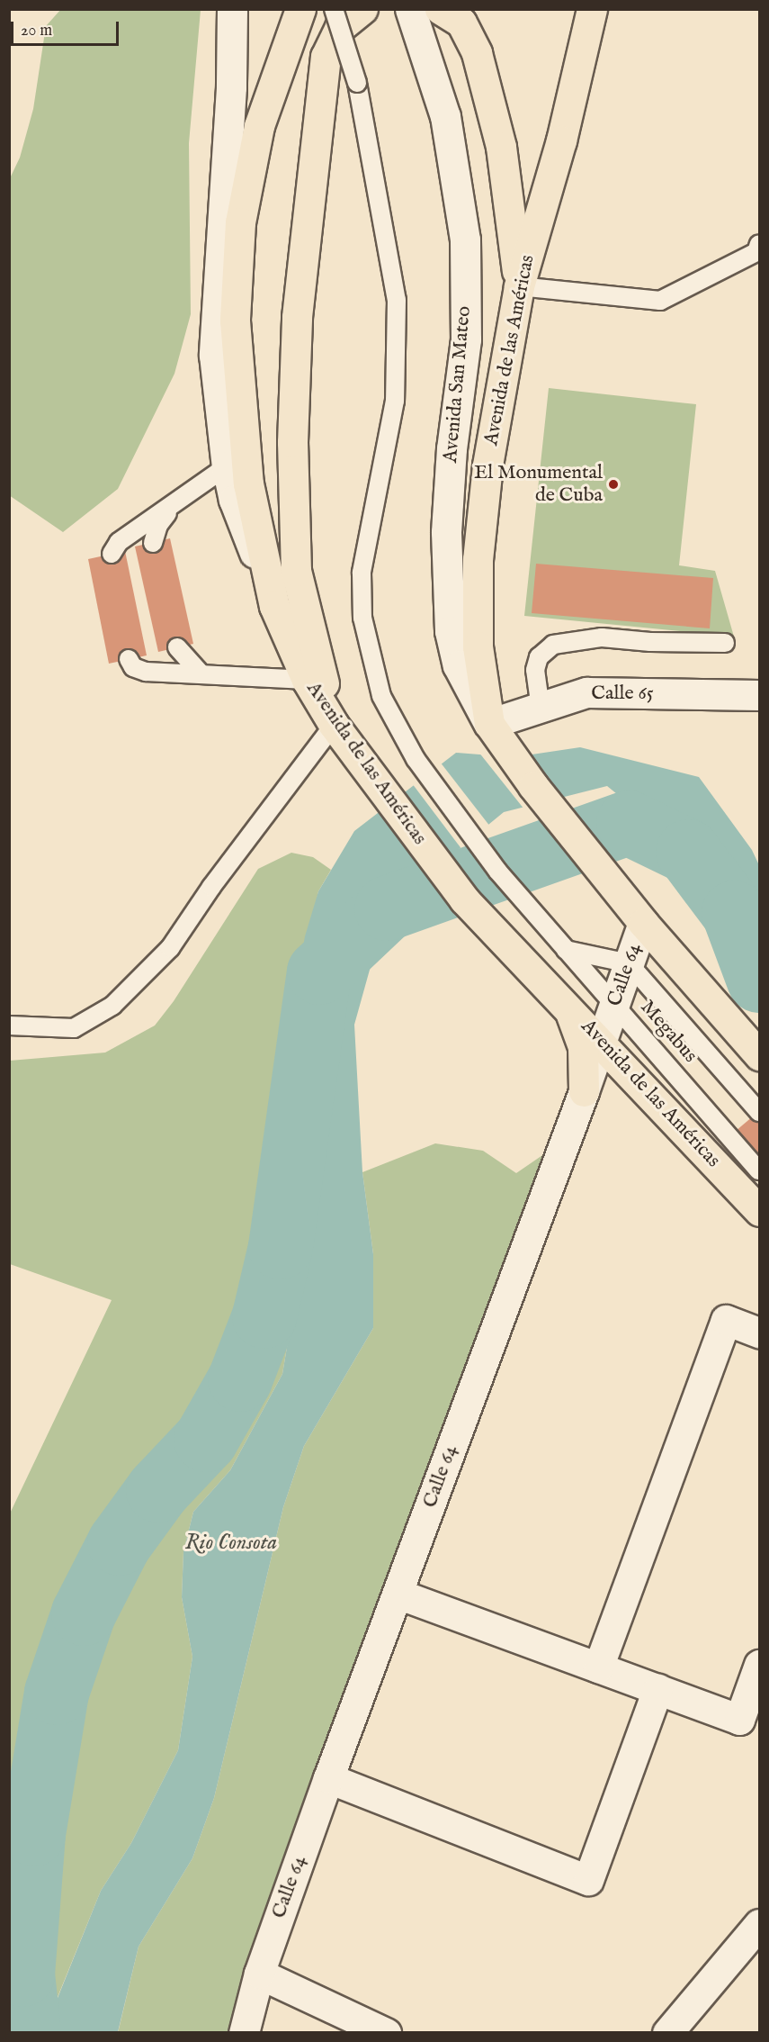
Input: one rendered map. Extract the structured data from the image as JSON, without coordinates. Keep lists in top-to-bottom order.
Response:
{
  "streets": {
    "main road": ["Avenida de las Américas"],
    "street": ["Avenida San Mateo", "Calle 65", "Calle 64"],
    "lane": ["Megabus"]
  },
  "crossings": [
    ["Avenida de las Américas", "Avenida San Mateo"],
    ["Avenida de las Américas", "Calle 65"],
    ["Avenida de las Américas", "Calle 64"],
    ["Avenida San Mateo", "Calle 65"],
    ["Calle 64", "Megabus"]
  ],
  "water": ["Rio Consota"],
  "places": ["El Monumental de Cuba"],
  "scale_bar": "20 m"
}
